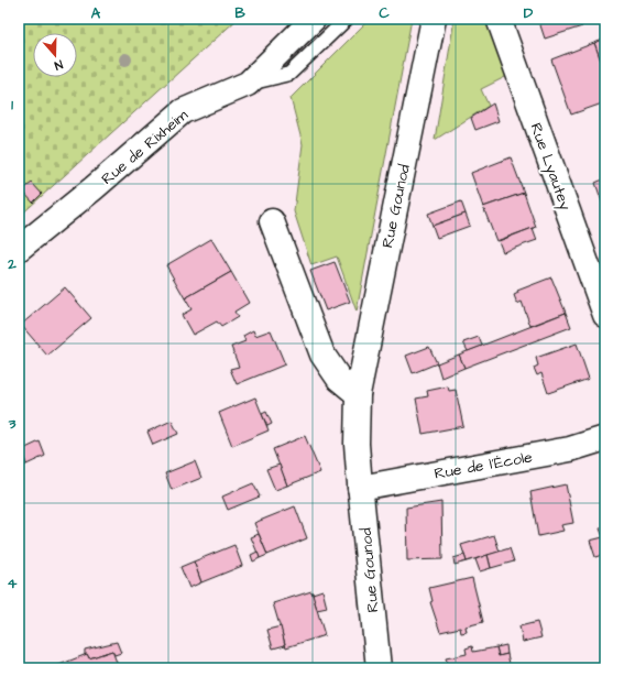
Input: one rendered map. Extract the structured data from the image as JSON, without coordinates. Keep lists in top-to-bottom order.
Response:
{
  "streets": {
    "street": [
      "Rue de Rixheim",
      "Rue Lyautey",
      "Rue Gounod",
      "Rue de l'École"
    ]
  },
  "crossings": [
    ["Rue Gounod", "Rue de l'École"]
  ],
  "north": "bottom",
  "grid": {
    "columns": [
      "A",
      "B",
      "C",
      "D"
    ],
    "rows": [
      "1",
      "2",
      "3",
      "4"
    ]
  }
}
